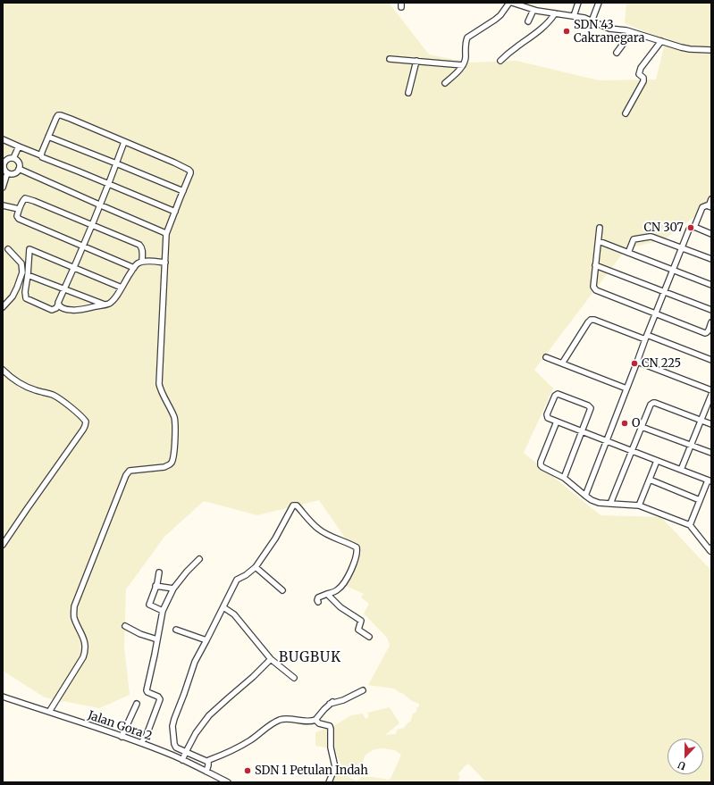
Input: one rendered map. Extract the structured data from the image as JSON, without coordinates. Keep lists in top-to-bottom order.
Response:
{
  "streets": {
    "street": ["Jalan Gora 2"]
  },
  "districts": ["BUGBUK"],
  "places": [
    "SDN 43 Cakranegara",
    "CN 307",
    "CN 225",
    "O",
    "SDN 1 Petulan Indah"
  ],
  "north": "bottom"
}
